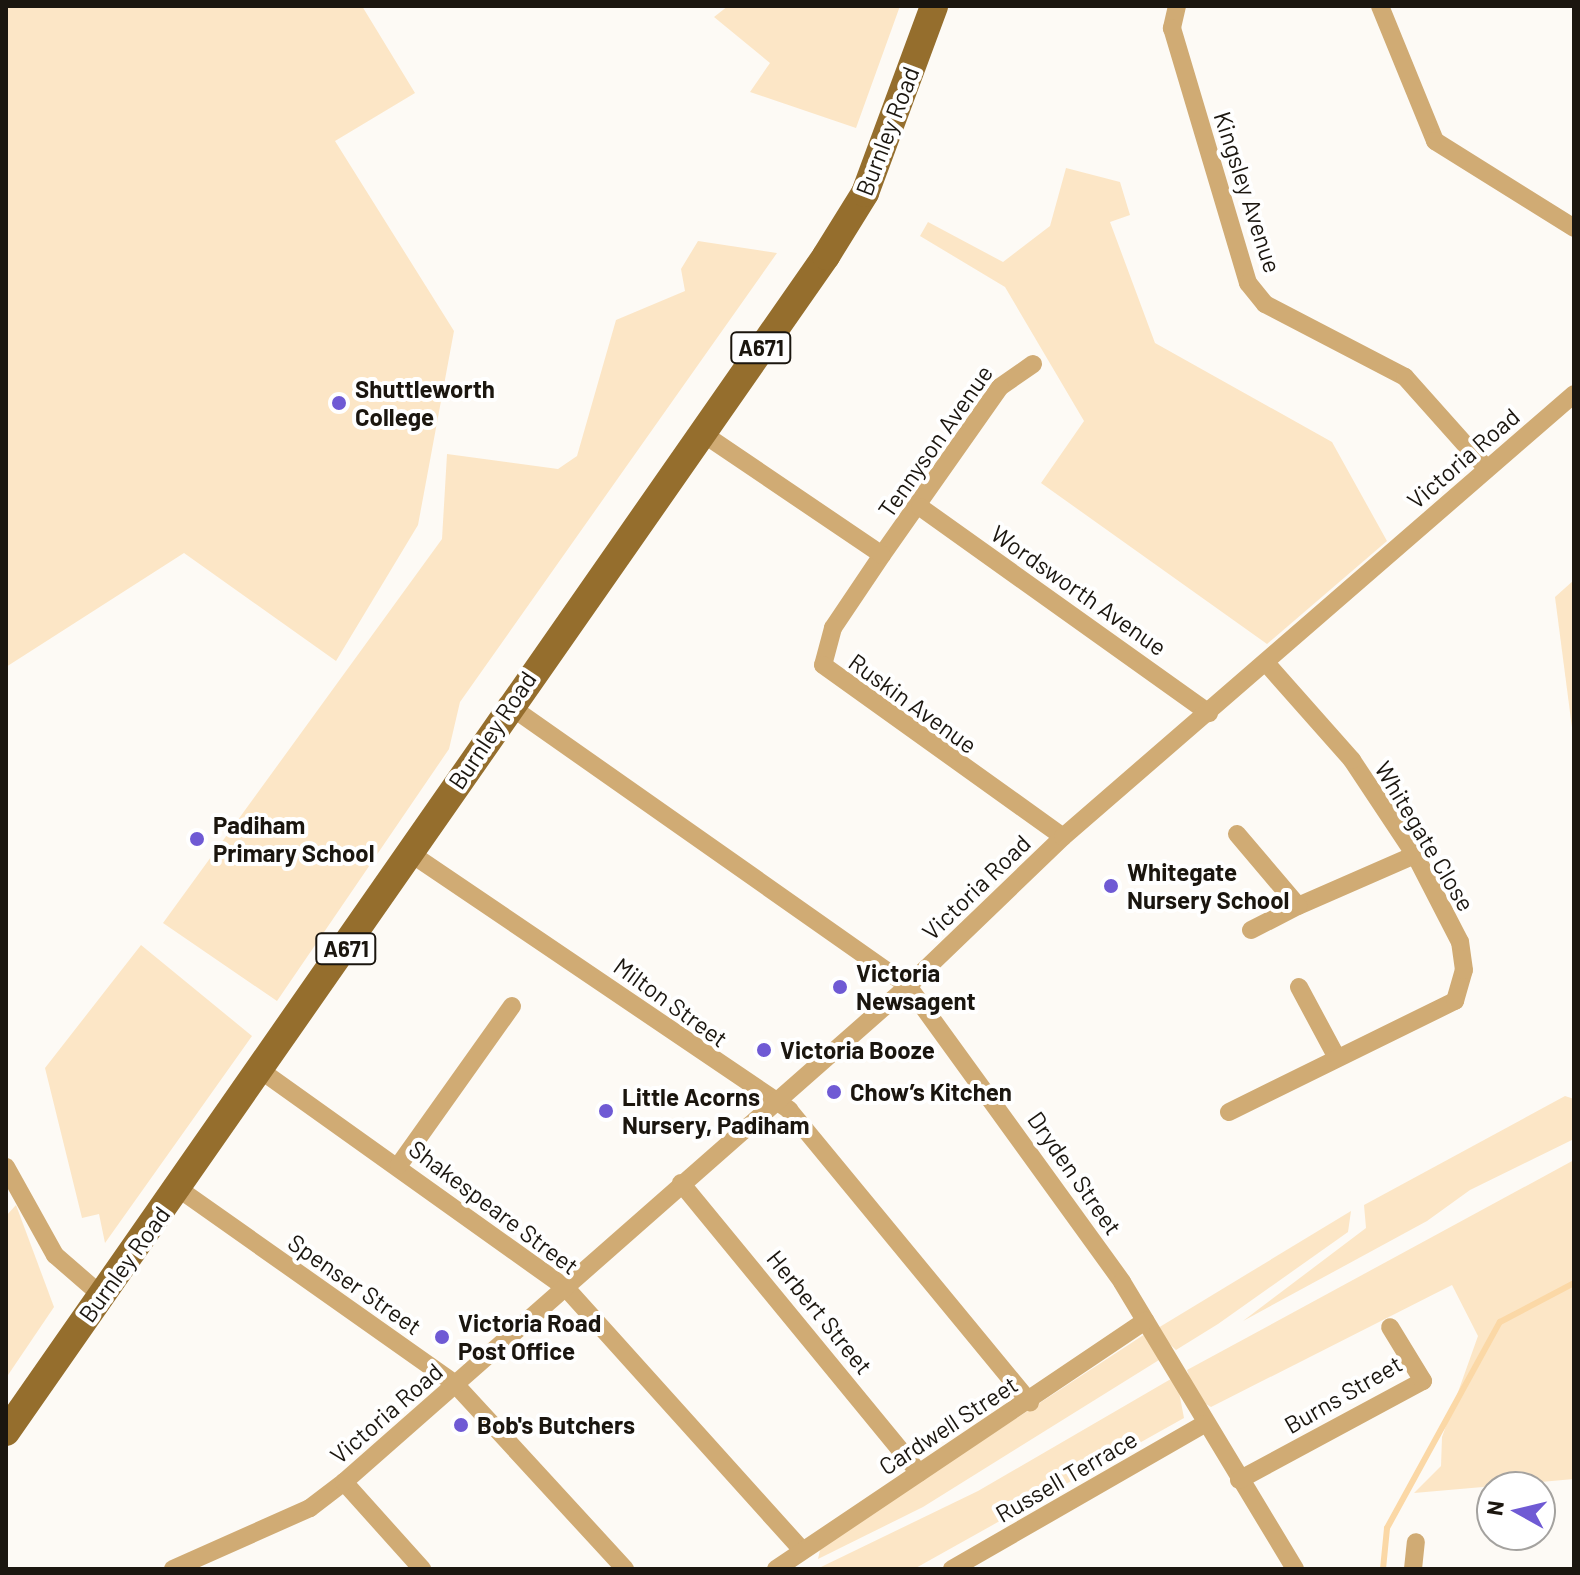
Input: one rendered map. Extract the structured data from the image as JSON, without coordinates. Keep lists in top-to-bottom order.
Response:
{
  "streets": {
    "main road": ["Burnley Road", "A671"],
    "street": [
      "Kingsley Avenue",
      "Tennyson Avenue",
      "Victoria Road",
      "Wordsworth Avenue",
      "Ruskin Avenue",
      "Whitegate Close",
      "Milton Street",
      "Dryden Street",
      "Shakespeare Street",
      "Spenser Street",
      "Herbert Street",
      "Burns Street",
      "Cardwell Street",
      "Russell Terrace"
    ]
  },
  "crossings": [
    ["Burnley Road", "Milton Street"],
    ["Burnley Road", "Dryden Street"],
    ["Burnley Road", "Shakespeare Street"],
    ["Burnley Road", "Spenser Street"],
    ["Kingsley Avenue", "Victoria Road"],
    ["Tennyson Avenue", "Wordsworth Avenue"],
    ["Tennyson Avenue", "Ruskin Avenue"],
    ["Victoria Road", "Wordsworth Avenue"],
    ["Victoria Road", "Ruskin Avenue"],
    ["Victoria Road", "Whitegate Close"],
    ["Victoria Road", "Milton Street"],
    ["Victoria Road", "Dryden Street"],
    ["Victoria Road", "Shakespeare Street"],
    ["Victoria Road", "Spenser Street"],
    ["Victoria Road", "Herbert Street"],
    ["Milton Street", "Cardwell Street"],
    ["Dryden Street", "Burns Street"],
    ["Dryden Street", "Cardwell Street"],
    ["Dryden Street", "Russell Terrace"],
    ["Shakespeare Street", "Cardwell Street"],
    ["Herbert Street", "Cardwell Street"]
  ],
  "places": [
    "Shuttleworth College",
    "Padiham Primary School",
    "Whitegate Nursery School",
    "Victoria Newsagent",
    "Victoria Booze",
    "Chow’s Kitchen",
    "Little Acorns Nursery, Padiham",
    "Victoria Road Post Office",
    "Bob's Butchers"
  ],
  "north": "left"
}
